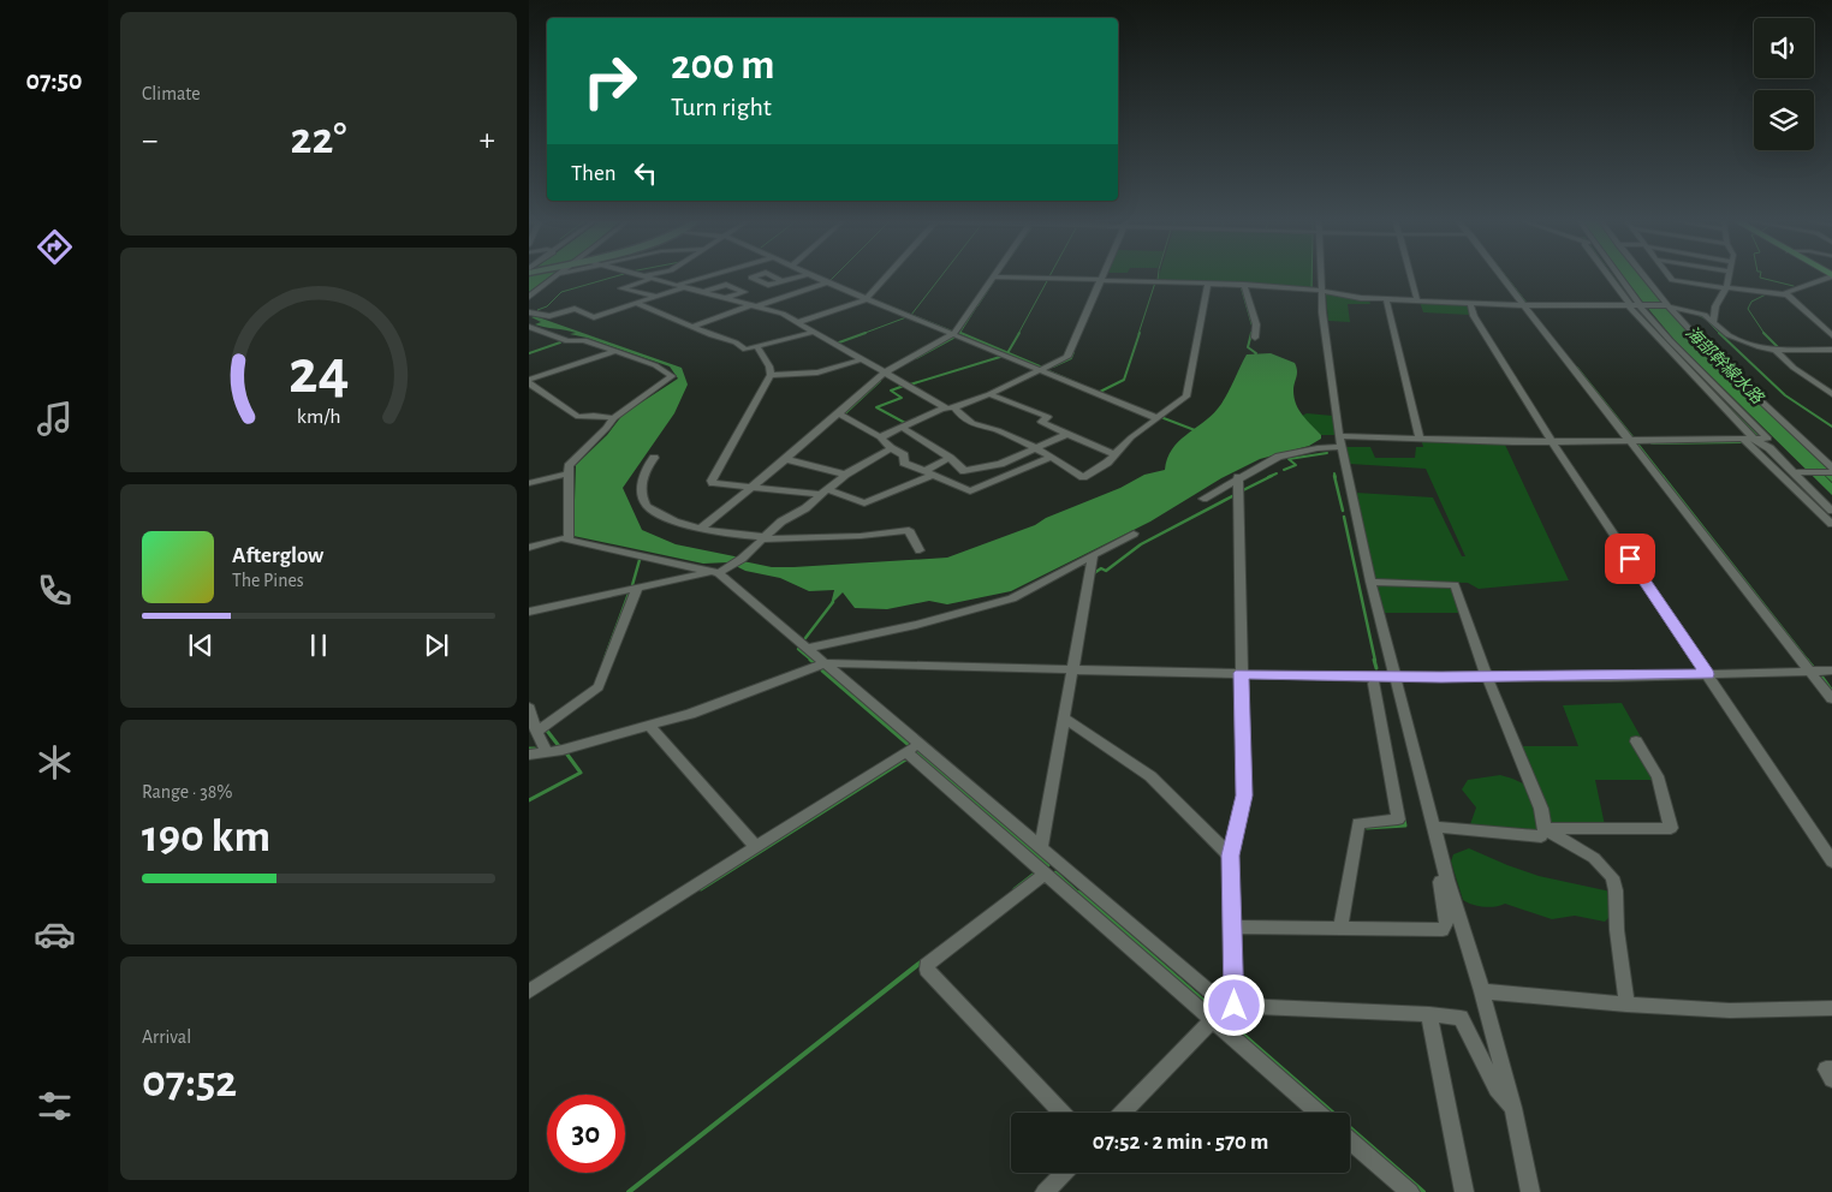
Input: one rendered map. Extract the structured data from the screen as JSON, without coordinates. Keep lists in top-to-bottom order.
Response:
{
  "water": ["海部幹線水路"],
  "page": {
    "tabs": "07:50",
    "tile": [
      "Climate",
      ["Range · 38%", "190 km"],
      ["Arrival", "07:52"]
    ],
    "turn": ["200 m", "Turn right"],
    "heat": ["−", "22°", "+"],
    "then": "Then",
    "song": ["Afterglow", "The Pines"],
    "limit": "30",
    "trip": "07:52 · 2 min · 570 m",
    "gauge": ["24", "km/h"]
  }
}
